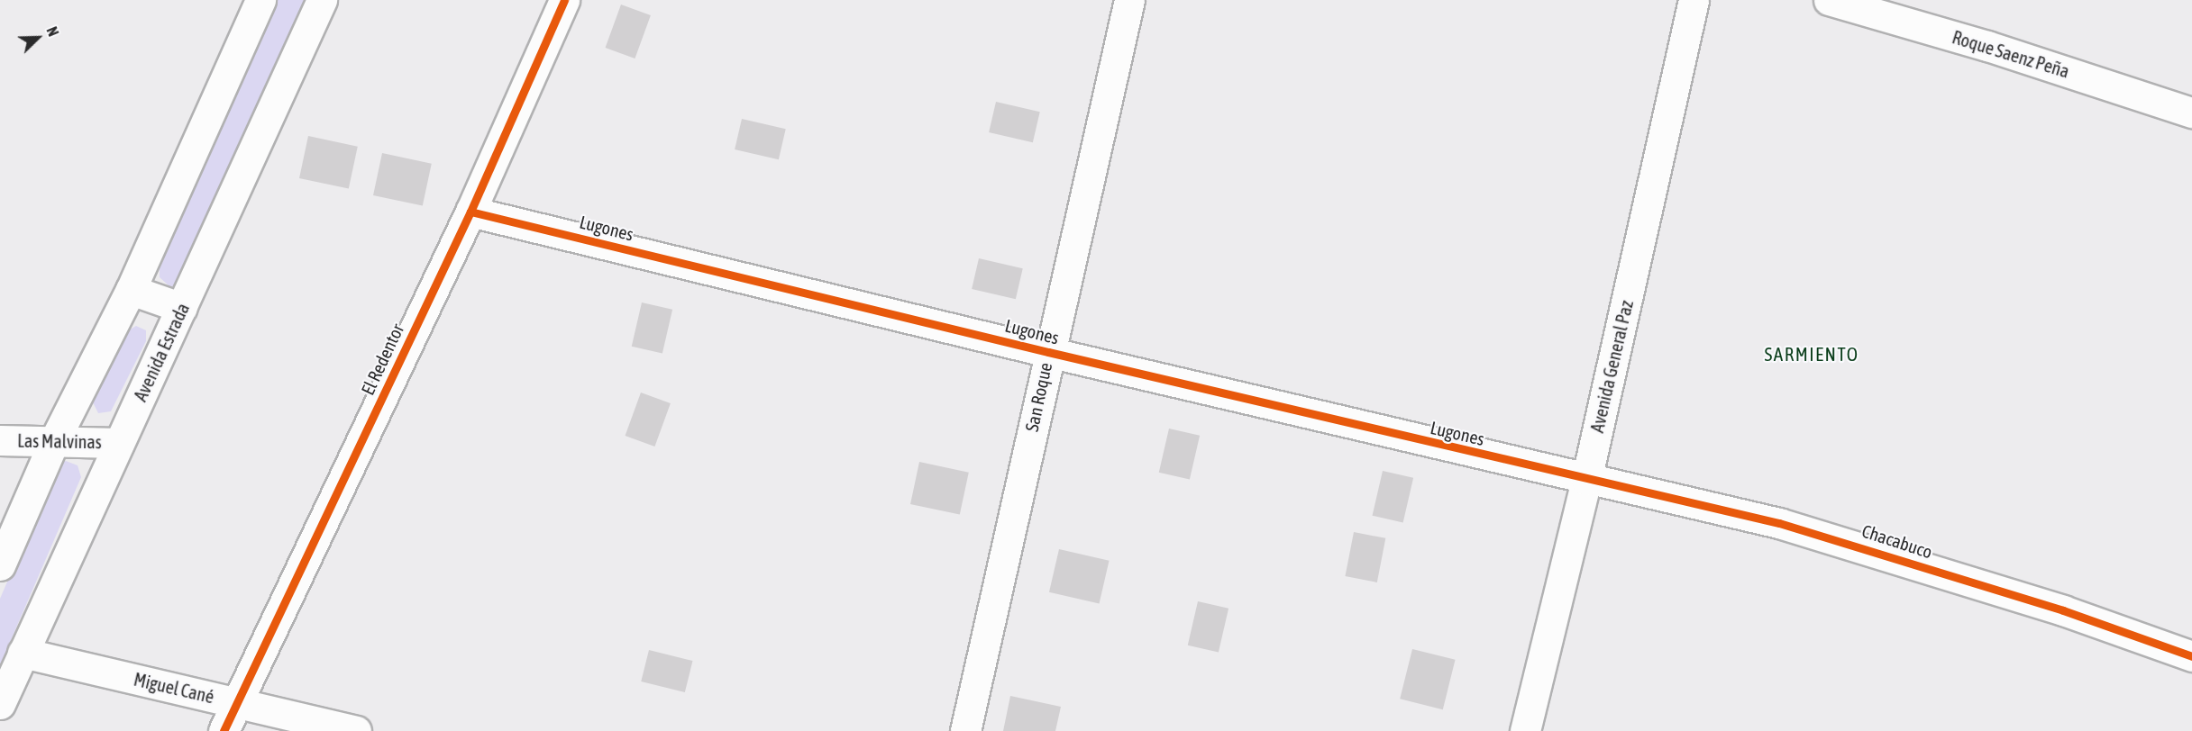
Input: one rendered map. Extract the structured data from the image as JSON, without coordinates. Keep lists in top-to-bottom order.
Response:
{
  "streets": {
    "street": [
      "Roque Saenz Peña",
      "Lugones",
      "Avenida Estrada",
      "El Redentor",
      "Avenida General Paz",
      "San Roque",
      "Las Malvinas",
      "Chacabuco",
      "Miguel Cané"
    ]
  },
  "crossings": [
    ["Lugones", "El Redentor"],
    ["Lugones", "Avenida General Paz"],
    ["Lugones", "San Roque"],
    ["Lugones", "Chacabuco"],
    ["Avenida Estrada", "Las Malvinas"],
    ["Avenida Estrada", "Miguel Cané"],
    ["El Redentor", "Miguel Cané"],
    ["Avenida General Paz", "Chacabuco"]
  ],
  "districts": ["SARMIENTO"],
  "north": "top right"
}
